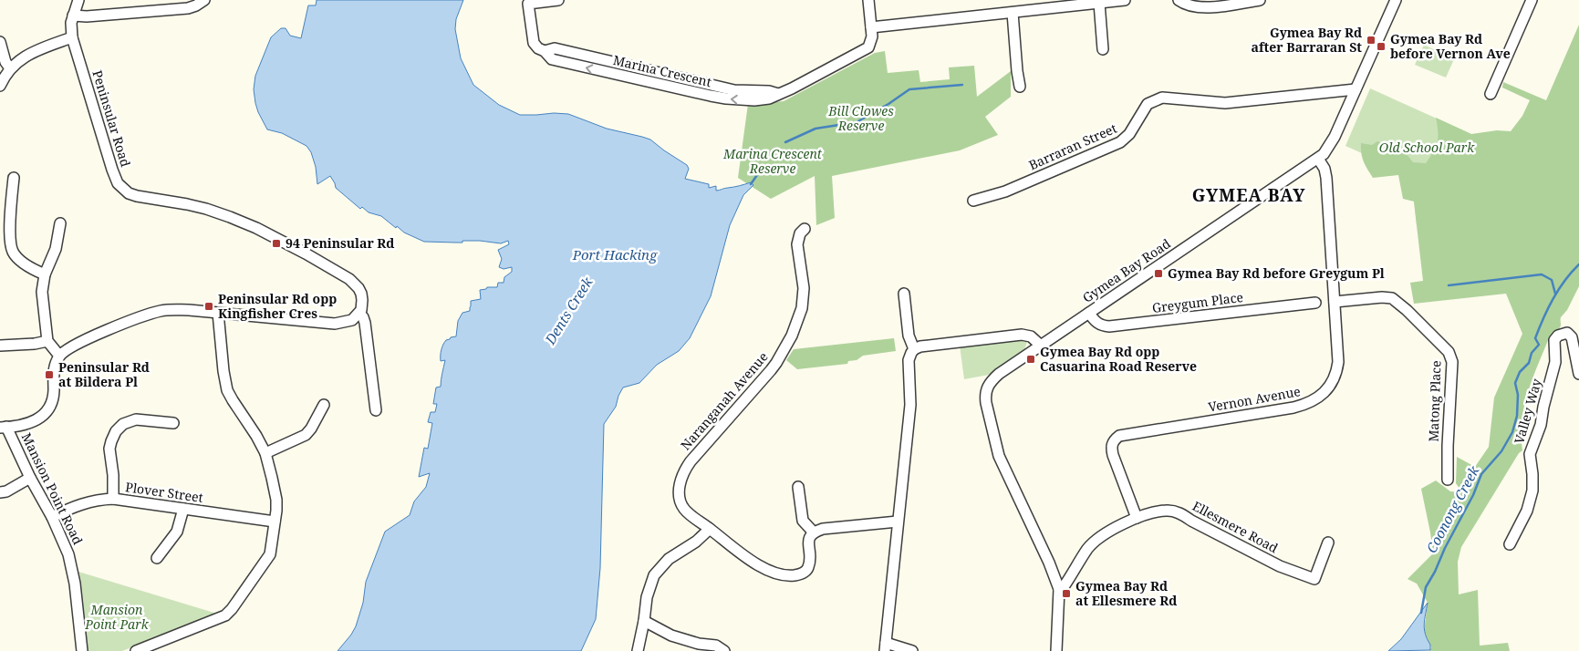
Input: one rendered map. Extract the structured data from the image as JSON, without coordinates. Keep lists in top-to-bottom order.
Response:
{
  "streets": {
    "street": [
      "Marina Crescent",
      "Peninsular Road",
      "Barraran Street",
      "Gymea Bay Road",
      "Greygum Place",
      "Vernon Avenue",
      "Naranganah Avenue",
      "Matong Place",
      "Valley Way",
      "Mansion Point Road",
      "Plover Street",
      "Ellesmere Road"
    ]
  },
  "crossings": [
    ["Barraran Street", "Gymea Bay Road"],
    ["Gymea Bay Road", "Greygum Place"],
    ["Gymea Bay Road", "Vernon Avenue"],
    ["Gymea Bay Road", "Ellesmere Road"],
    ["Vernon Avenue", "Matong Place"],
    ["Vernon Avenue", "Ellesmere Road"],
    ["Mansion Point Road", "Plover Street"]
  ],
  "districts": ["GYMEA BAY"],
  "water": ["Port Hacking", "Dents Creek", "Coonong Creek"],
  "parks": [
    "Bill Clowes Reserve",
    "Old School Park",
    "Marina Crescent Reserve",
    "Mansion Point Park"
  ],
  "places": {
    "transit": [
      "Gymea Bay Rd after Barraran St",
      "Gymea Bay Rd before Vernon Ave",
      "94 Peninsular Rd",
      "Gymea Bay Rd before Greygum Pl",
      "Peninsular Rd opp Kingfisher Cres",
      "Gymea Bay Rd opp Casuarina Road Reserve",
      "Peninsular Rd at Bildera Pl",
      "Gymea Bay Rd at Ellesmere Rd"
    ]
  }
}
